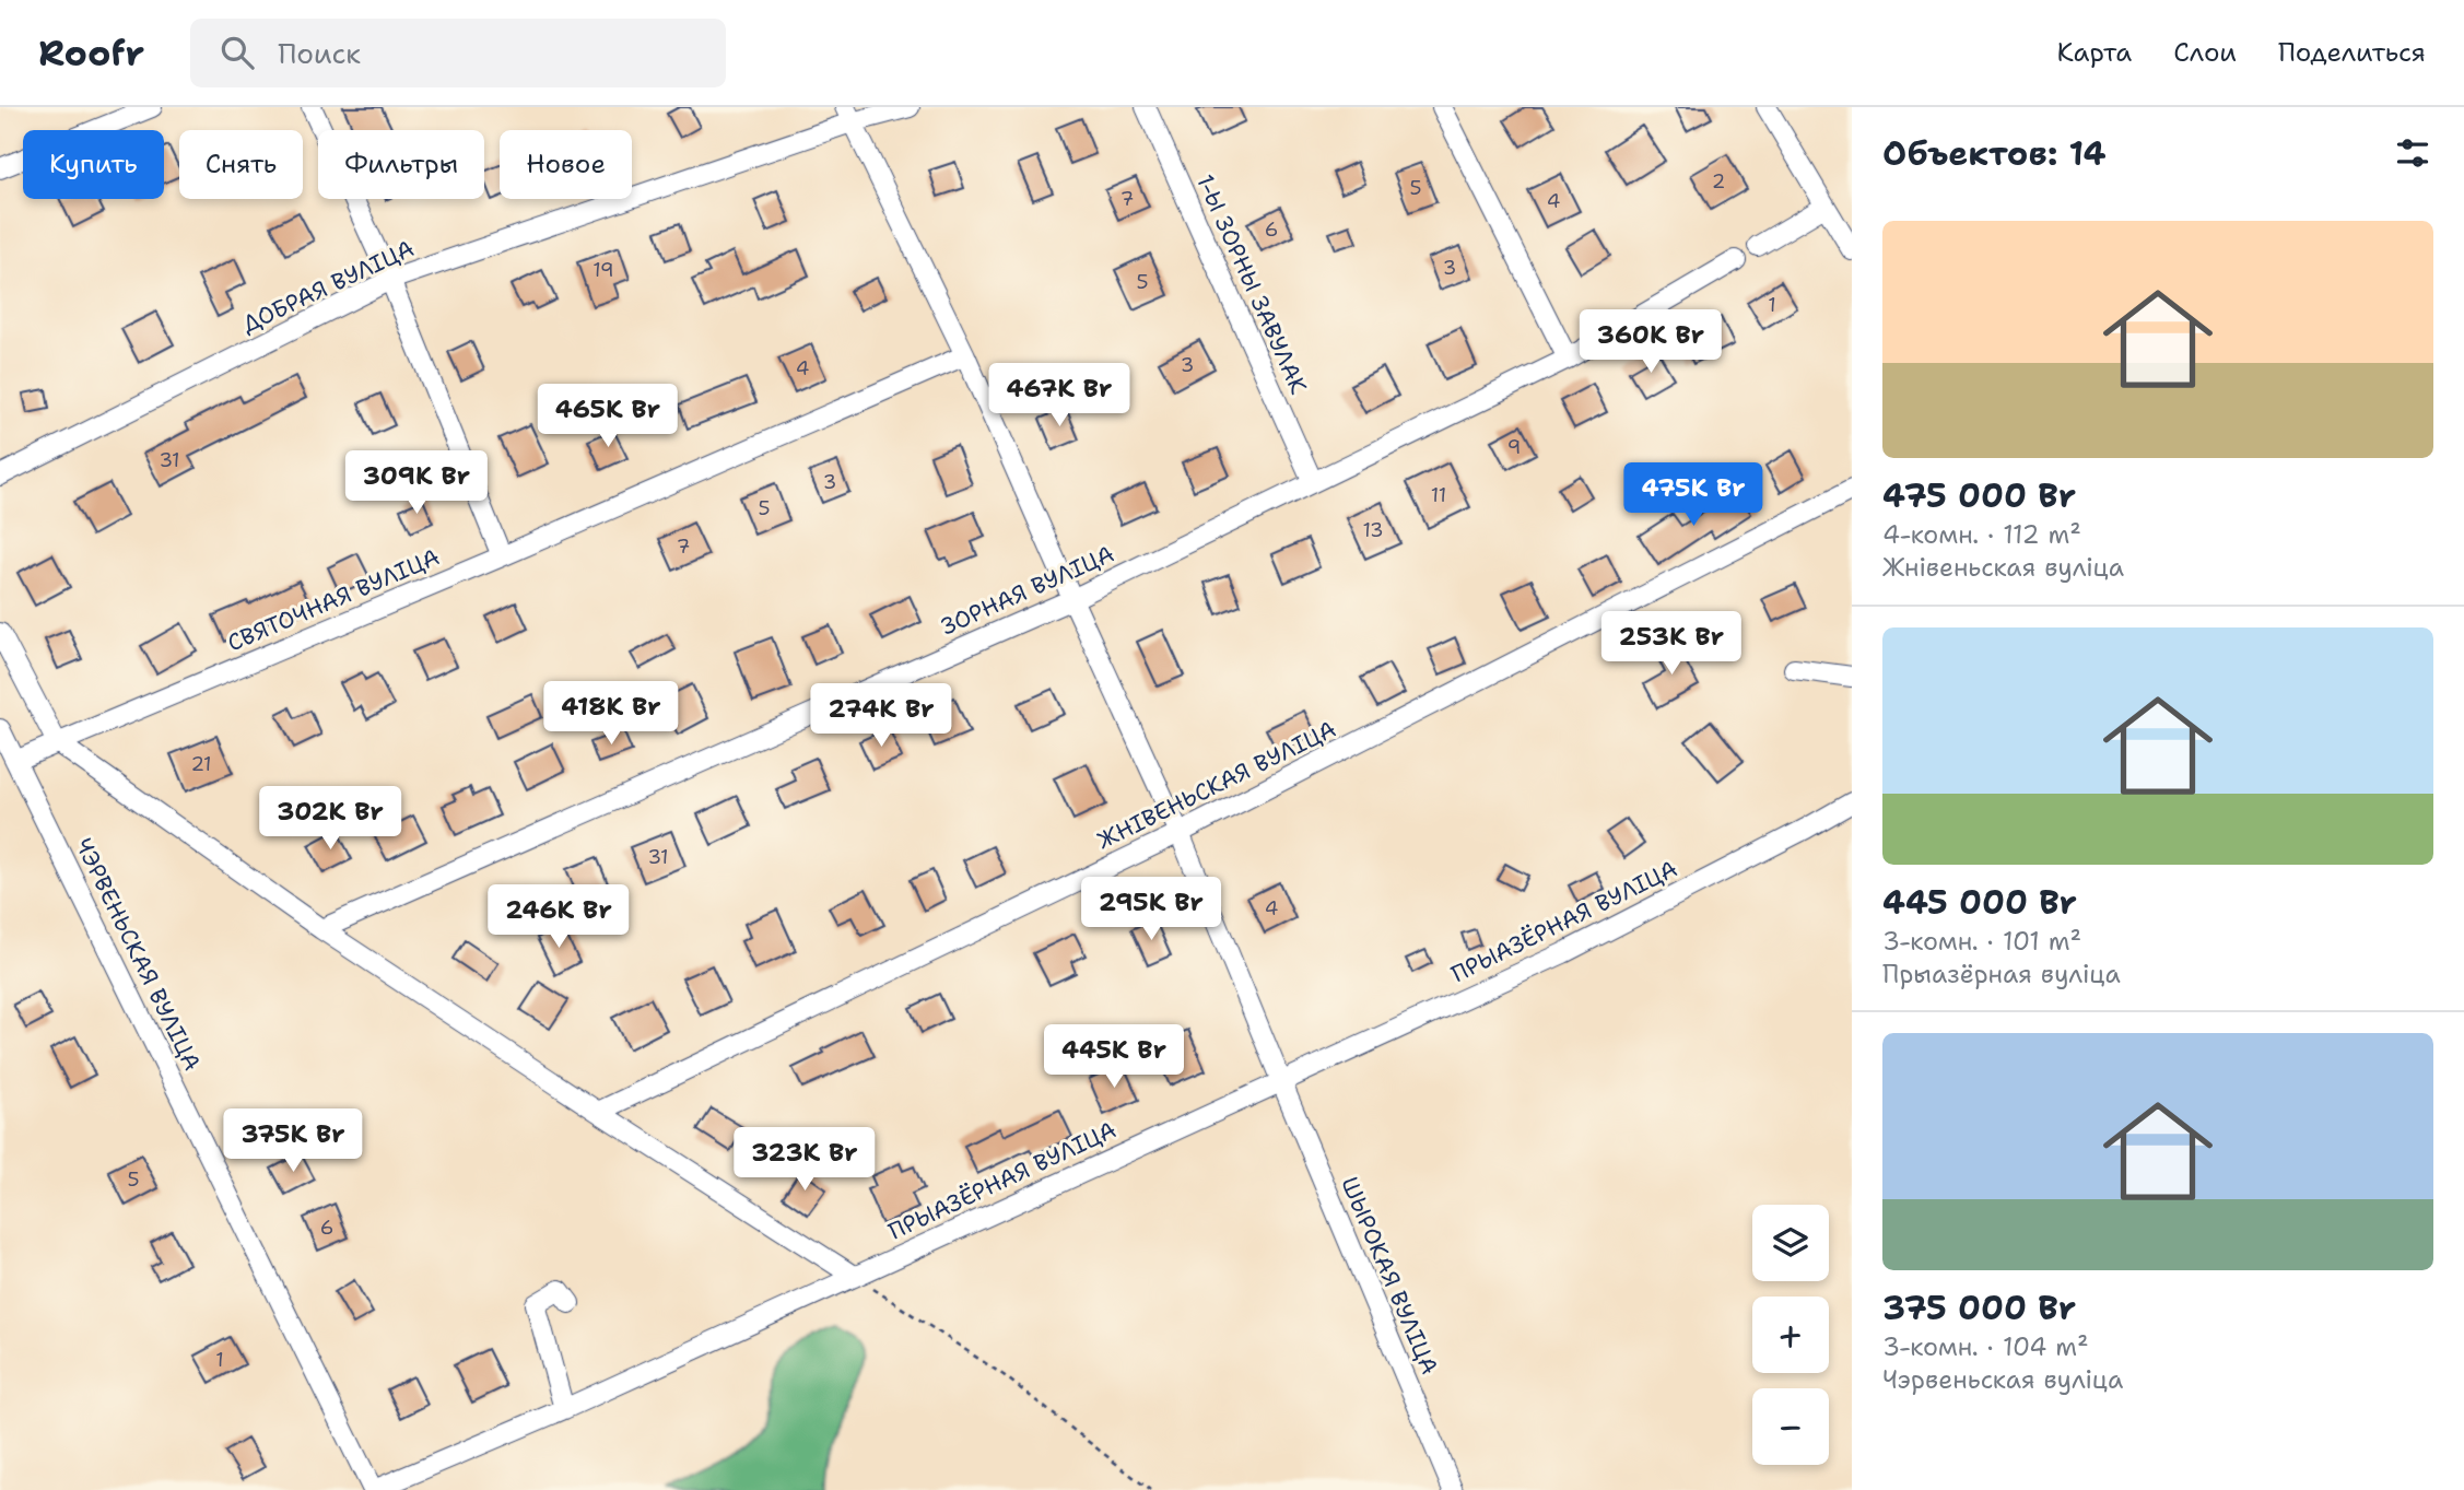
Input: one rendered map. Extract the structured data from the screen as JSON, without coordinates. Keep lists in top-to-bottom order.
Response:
{
  "streets": {
    "street": [
      "1-Ы ЗОРНЫ ЗАВУЛАК",
      "ДОБРАЯ ВУЛІЦА",
      "ЗОРНАЯ ВУЛІЦА",
      "СВЯТОЧНАЯ ВУЛІЦА",
      "ЖНІВЕНЬСКАЯ ВУЛІЦА",
      "ПРЫАЗЁРНАЯ ВУЛІЦА",
      "ЧЭРВЕНЬСКАЯ ВУЛІЦА",
      "ШЫРОКАЯ ВУЛІЦА"
    ]
  },
  "crossings": [
    ["1-Ы ЗОРНЫ ЗАВУЛАК", "ЗОРНАЯ ВУЛІЦА"],
    ["ДОБРАЯ ВУЛІЦА", "ШЫРОКАЯ ВУЛІЦА"],
    ["ЗОРНАЯ ВУЛІЦА", "ШЫРОКАЯ ВУЛІЦА"],
    ["СВЯТОЧНАЯ ВУЛІЦА", "ЧЭРВЕНЬСКАЯ ВУЛІЦА"],
    ["СВЯТОЧНАЯ ВУЛІЦА", "ШЫРОКАЯ ВУЛІЦА"],
    ["ЖНІВЕНЬСКАЯ ВУЛІЦА", "ШЫРОКАЯ ВУЛІЦА"],
    ["ПРЫАЗЁРНАЯ ВУЛІЦА", "ЧЭРВЕНЬСКАЯ ВУЛІЦА"],
    ["ПРЫАЗЁРНАЯ ВУЛІЦА", "ШЫРОКАЯ ВУЛІЦА"]
  ],
  "house_numbers": [
    "2",
    "5",
    "7",
    "4",
    "6",
    "3",
    "19",
    "5",
    "1",
    "3",
    "4",
    "9",
    "31",
    "3",
    "11",
    "5",
    "13",
    "7",
    "21",
    "31",
    "4",
    "5",
    "6",
    "1"
  ],
  "page": {
    "header": "Roofr",
    "search": "Поиск",
    "nav": ["Карта", "Слои", "Поделиться"],
    "heading": "Объектов: 14",
    "chip": [
      "Купить",
      "Снять",
      "Фильтры",
      "Новое"
    ],
    "list": [
      {
        "name": "475 000 Br",
        "note": "4-комн. · 112 m² · Жнівеньская вуліца"
      },
      {
        "name": "445 000 Br",
        "note": "3-комн. · 101 m² · Прыазёрная вуліца"
      },
      {
        "name": "375 000 Br",
        "note": "3-комн. · 104 m² · Чэрвеньская вуліца"
      }
    ],
    "price": [
      "360K Br",
      "467K Br",
      "465K Br",
      "309K Br",
      "475K Br",
      "253K Br",
      "418K Br",
      "274K Br",
      "302K Br",
      "295K Br",
      "246K Br",
      "445K Br",
      "375K Br",
      "323K Br"
    ],
    "map_buttons": ["+", "−"]
  }
}
